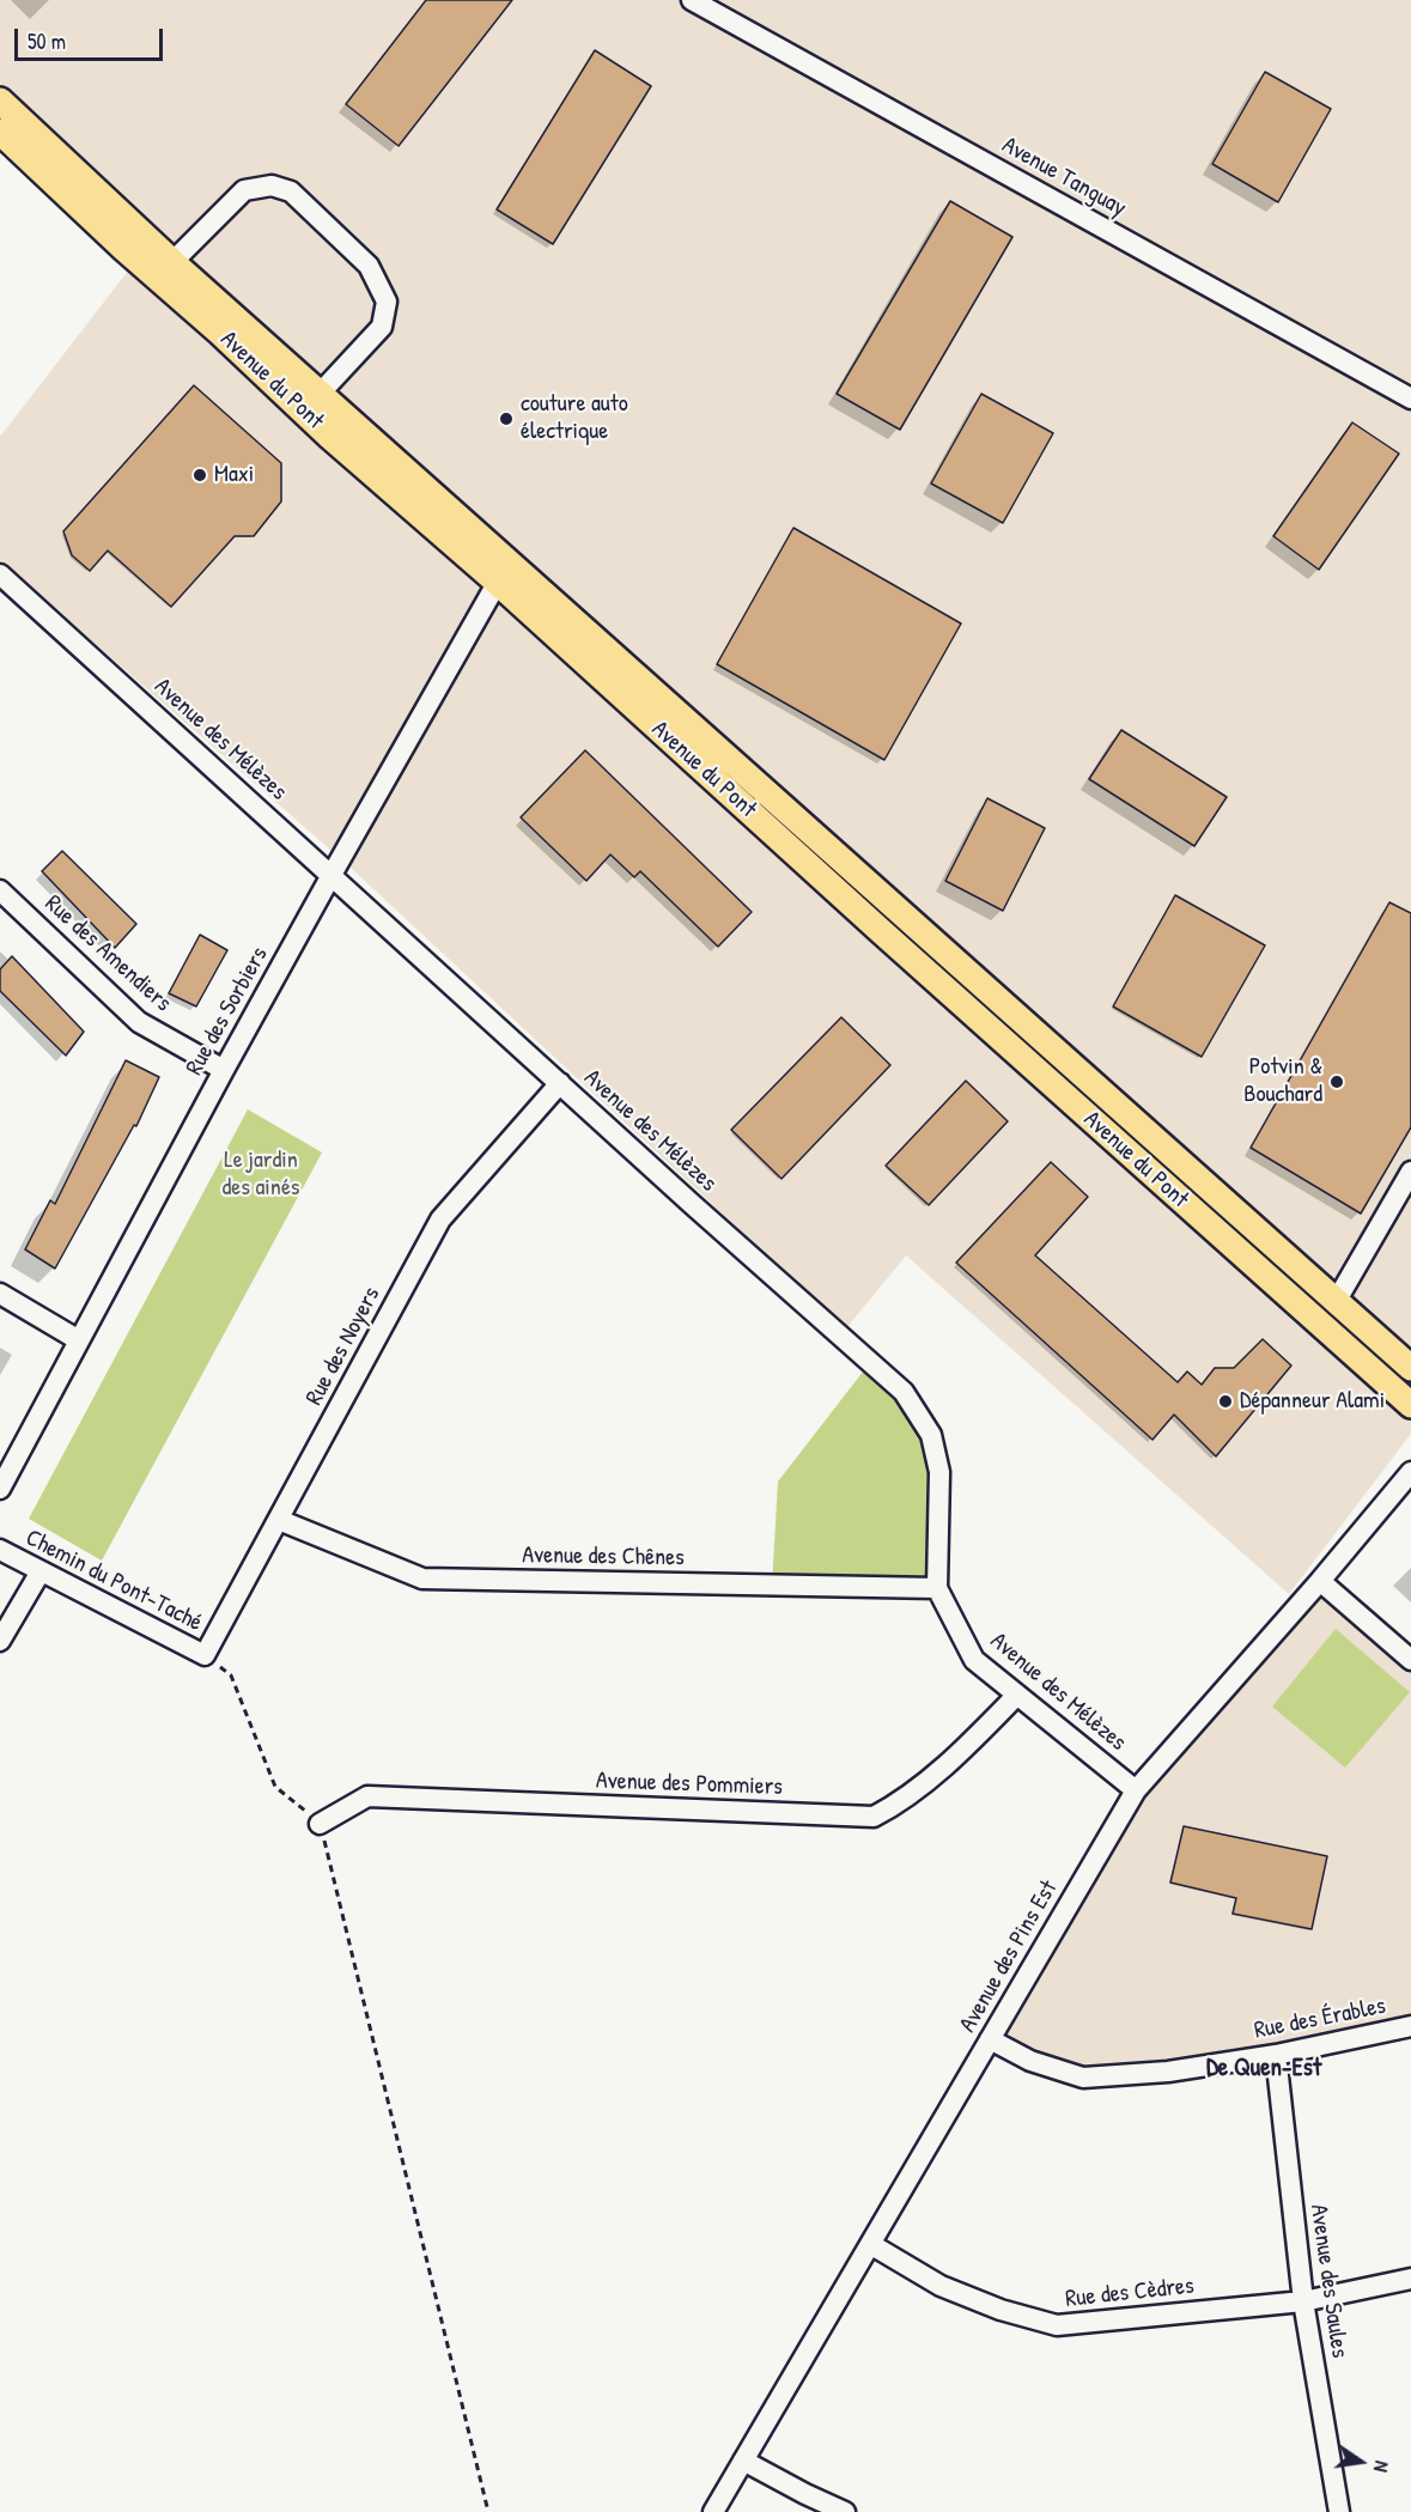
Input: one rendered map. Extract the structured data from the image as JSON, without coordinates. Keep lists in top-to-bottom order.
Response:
{
  "streets": {
    "main road": ["Avenue du Pont"],
    "street": [
      "Avenue Tanguay",
      "Avenue des Mélèzes",
      "Rue des Amendiers",
      "Rue des Sorbiers",
      "Rue des Noyers",
      "Avenue des Chênes",
      "Chemin du Pont-Taché",
      "Avenue des Pommiers",
      "Avenue des Pins Est",
      "Rue des Érables",
      "Avenue des Saules",
      "Rue des Cèdres"
    ]
  },
  "crossings": [
    ["Avenue du Pont", "Rue des Sorbiers"],
    ["Avenue des Mélèzes", "Rue des Sorbiers"],
    ["Avenue des Mélèzes", "Rue des Noyers"],
    ["Avenue des Mélèzes", "Avenue des Chênes"],
    ["Avenue des Mélèzes", "Avenue des Pommiers"],
    ["Avenue des Mélèzes", "Avenue des Pins Est"],
    ["Rue des Amendiers", "Rue des Sorbiers"],
    ["Rue des Noyers", "Avenue des Chênes"],
    ["Rue des Noyers", "Chemin du Pont-Taché"],
    ["Avenue des Pins Est", "Rue des Érables"],
    ["Avenue des Pins Est", "Rue des Cèdres"],
    ["Rue des Érables", "Avenue des Saules"],
    ["Avenue des Saules", "Rue des Cèdres"]
  ],
  "districts": ["De Quen-Est"],
  "parks": ["Le jardin des ainés"],
  "places": [
    "couture auto électrique",
    "Maxi",
    "Potvin & Bouchard",
    "Dépanneur Alami"
  ],
  "scale_bar": "50 m",
  "north": "right"
}
